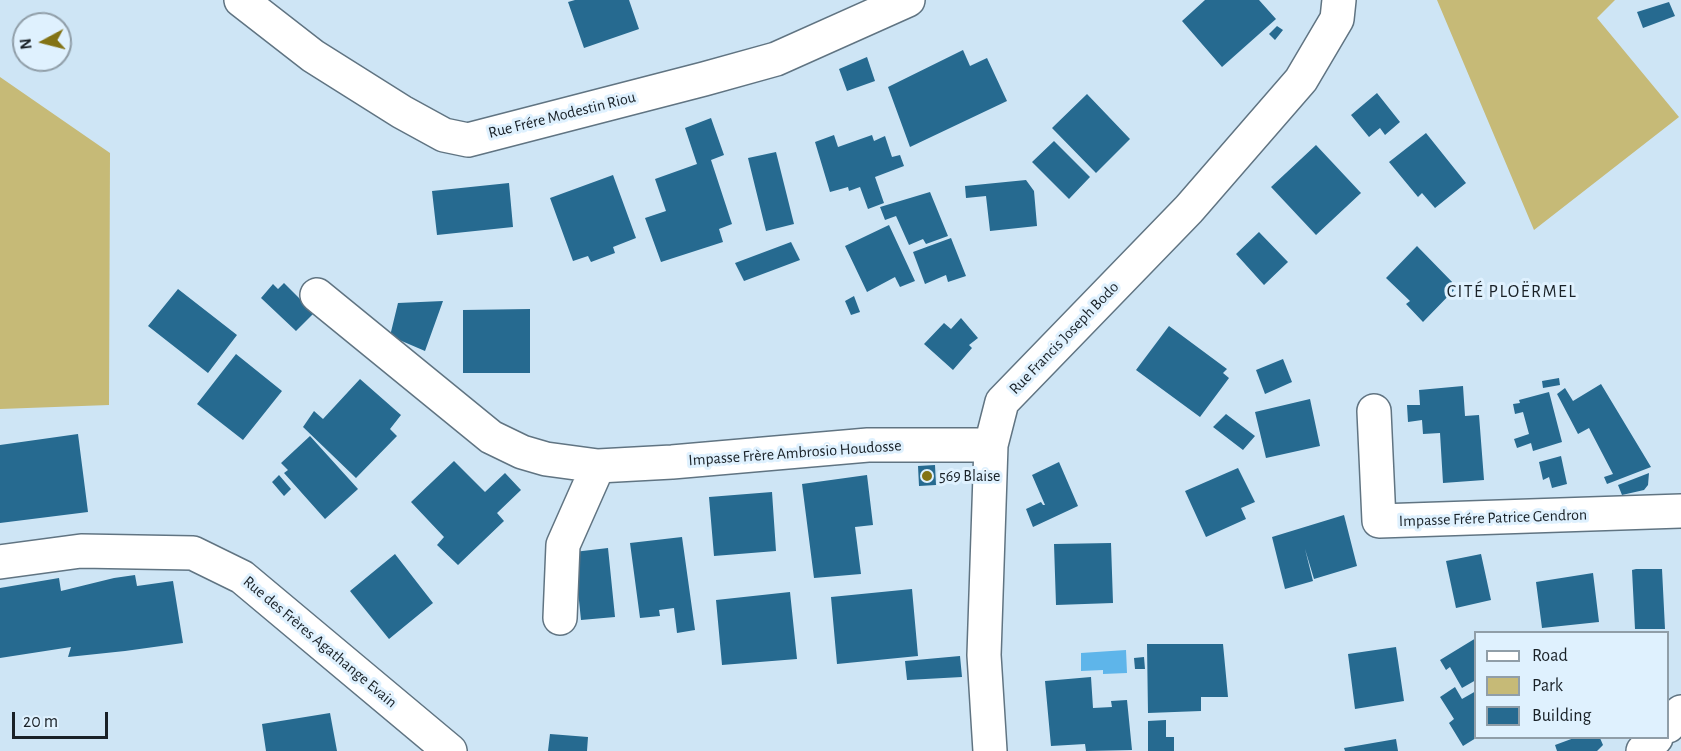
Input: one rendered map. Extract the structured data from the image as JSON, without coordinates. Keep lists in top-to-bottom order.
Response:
{
  "streets": {
    "street": [
      "Rue Frére Modestin Riou",
      "Rue Francis Joseph Bodo",
      "Impasse Frère Ambrosio Houdosse",
      "Impasse Frére Patrice Gendron",
      "Rue des Frères Agathange Evain"
    ]
  },
  "crossings": [
    ["Rue Francis Joseph Bodo", "Impasse Frère Ambrosio Houdosse"]
  ],
  "districts": ["CITÉ PLOËRMEL"],
  "places": ["569 Blaise"],
  "legend": ["Road", "Park", "Building"],
  "scale_bar": "20 m",
  "north": "left"
}
